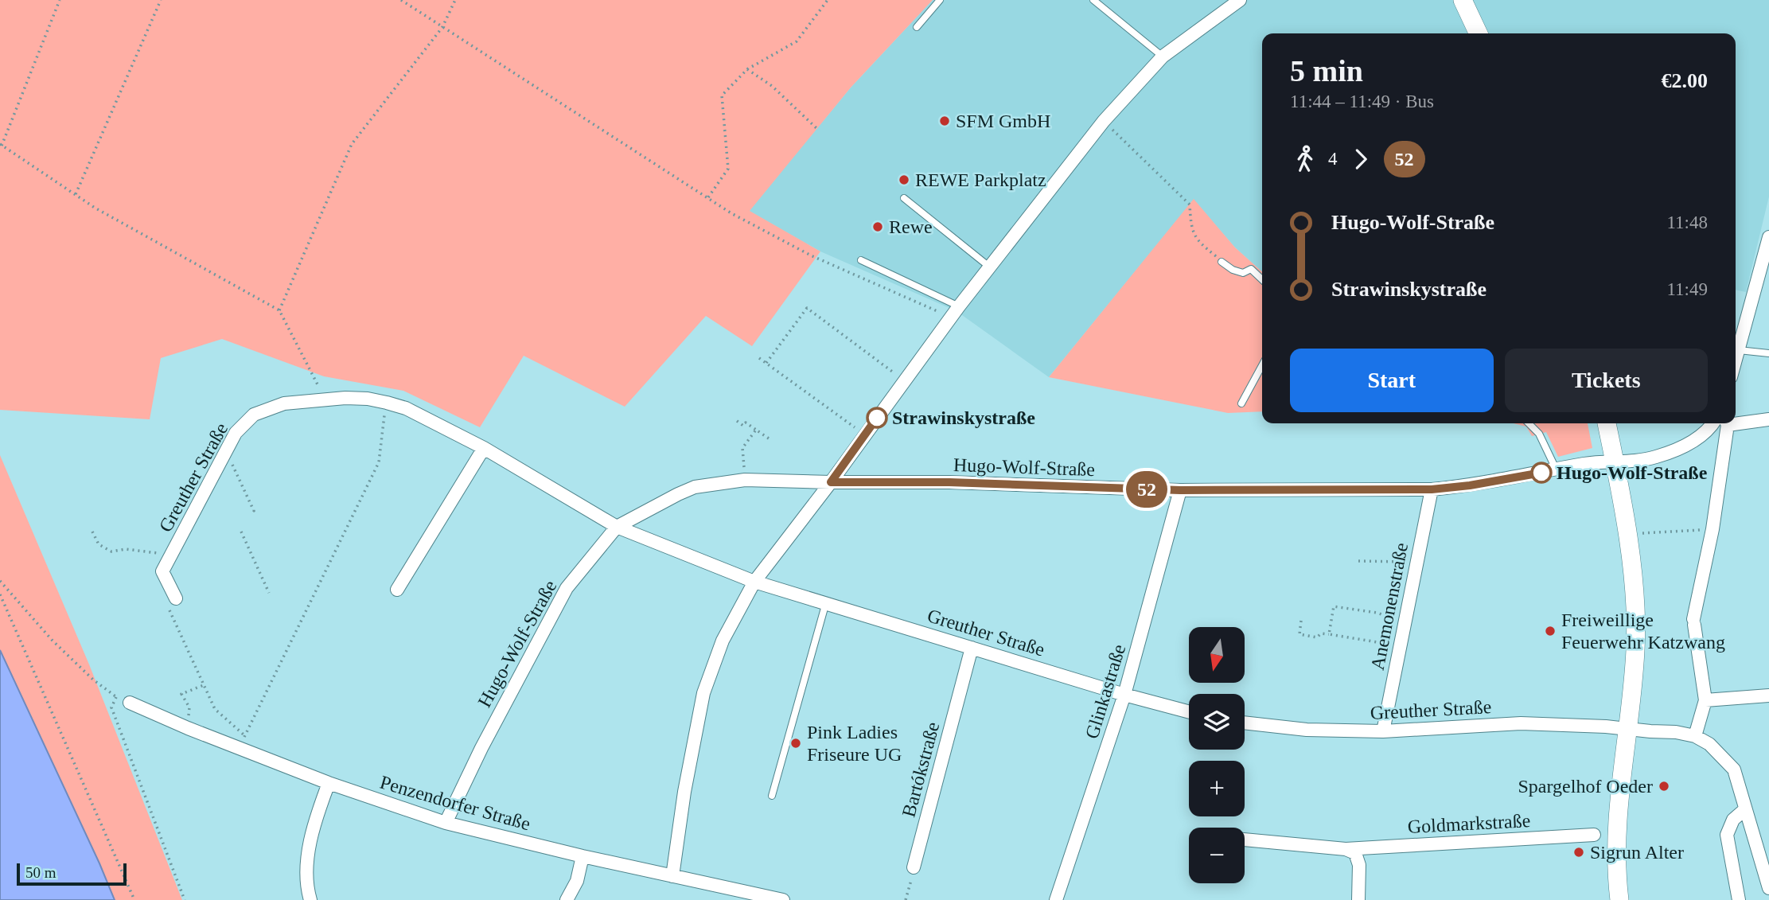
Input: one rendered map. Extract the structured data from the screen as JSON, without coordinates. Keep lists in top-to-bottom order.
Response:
{
  "streets": {
    "street": [
      "Hugo-Wolf-Straße",
      "Greuther Straße",
      "Anemonenstraße",
      "Glinkastraße",
      "Bartókstraße",
      "Penzendorfer Straße",
      "Goldmarkstraße"
    ]
  },
  "crossings": [
    ["Hugo-Wolf-Straße", "Greuther Straße"],
    ["Hugo-Wolf-Straße", "Anemonenstraße"],
    ["Hugo-Wolf-Straße", "Glinkastraße"],
    ["Hugo-Wolf-Straße", "Penzendorfer Straße"],
    ["Greuther Straße", "Anemonenstraße"],
    ["Greuther Straße", "Glinkastraße"],
    ["Greuther Straße", "Bartókstraße"]
  ],
  "places": [
    "SFM GmbH",
    "REWE Parkplatz",
    "Rewe",
    "Strawinskystraße",
    "Hugo-Wolf-Straße",
    "Freiweillige Feuerwehr Katzwang",
    "Pink Ladies Friseure UG",
    "Spargelhof Oeder",
    "Sigrun Alter"
  ],
  "lines": ["bus line 52"],
  "scale_bar": "50 m",
  "north": "bottom",
  "page": {
    "on_map": "52",
    "heading": ["5 min", "11:44 – 11:49 · Bus", "€2.00"],
    "legs": ["4", "52"],
    "list": [
      {
        "name": "Hugo-Wolf-Straße",
        "value": "11:48"
      },
      {
        "name": "Strawinskystraße",
        "value": "11:49"
      }
    ],
    "buttons": ["Start", "Tickets"],
    "map_buttons": ["+", "−"],
    "scale": "50 m"
  }
}
